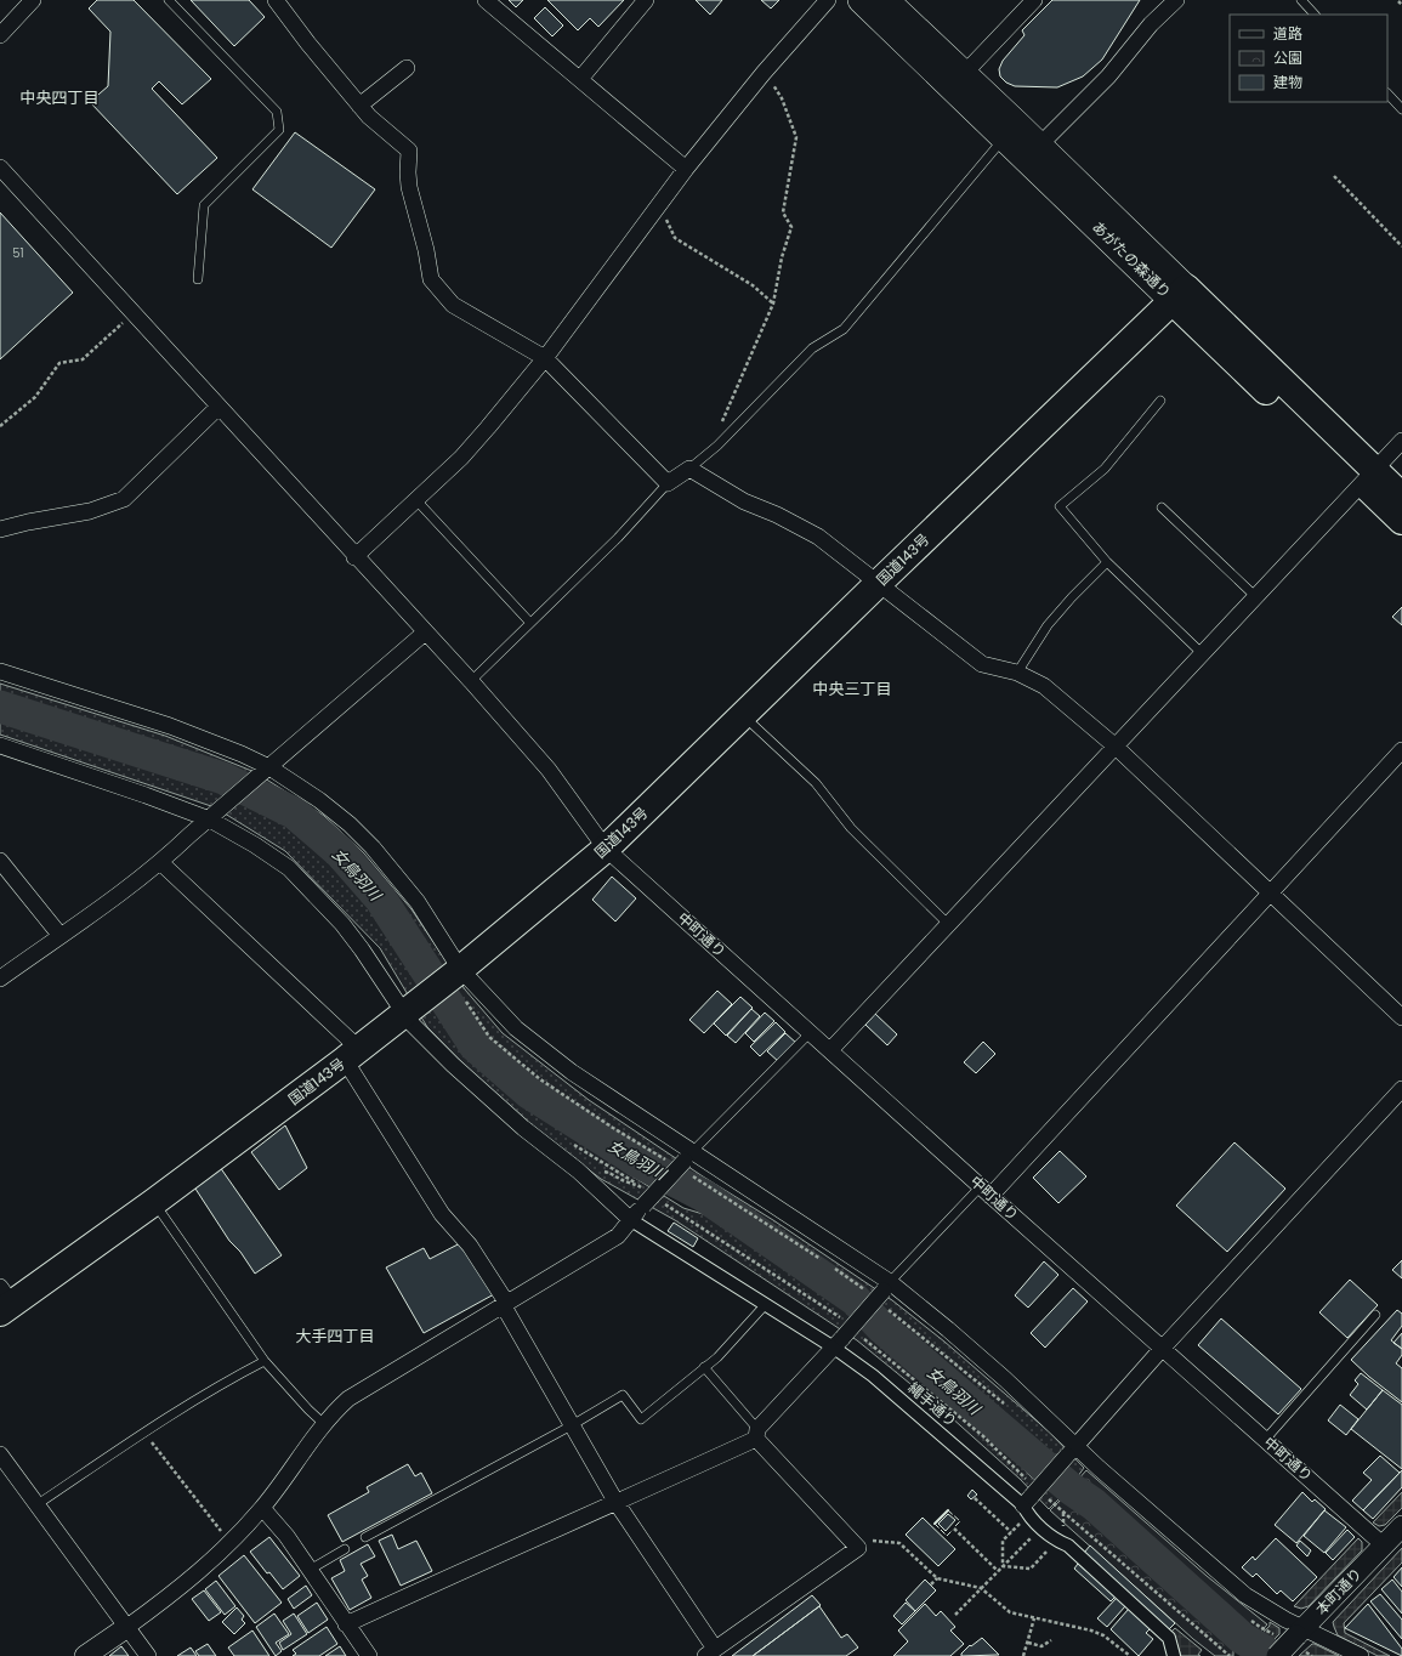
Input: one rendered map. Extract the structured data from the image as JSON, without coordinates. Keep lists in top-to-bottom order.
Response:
{
  "streets": {
    "highway": ["あがたの森通り", "国道143号"],
    "street": ["中町通り", "縄手通り", "本町通り"]
  },
  "crossings": [
    ["あがたの森通り", "国道143号"],
    ["国道143号", "中町通り"],
    ["中町通り", "本町通り"]
  ],
  "districts": ["中央四丁目", "中央三丁目", "大手四丁目"],
  "water": ["女鳥羽川"],
  "house_numbers": ["51"],
  "legend": ["道路", "公園", "建物"]
}
